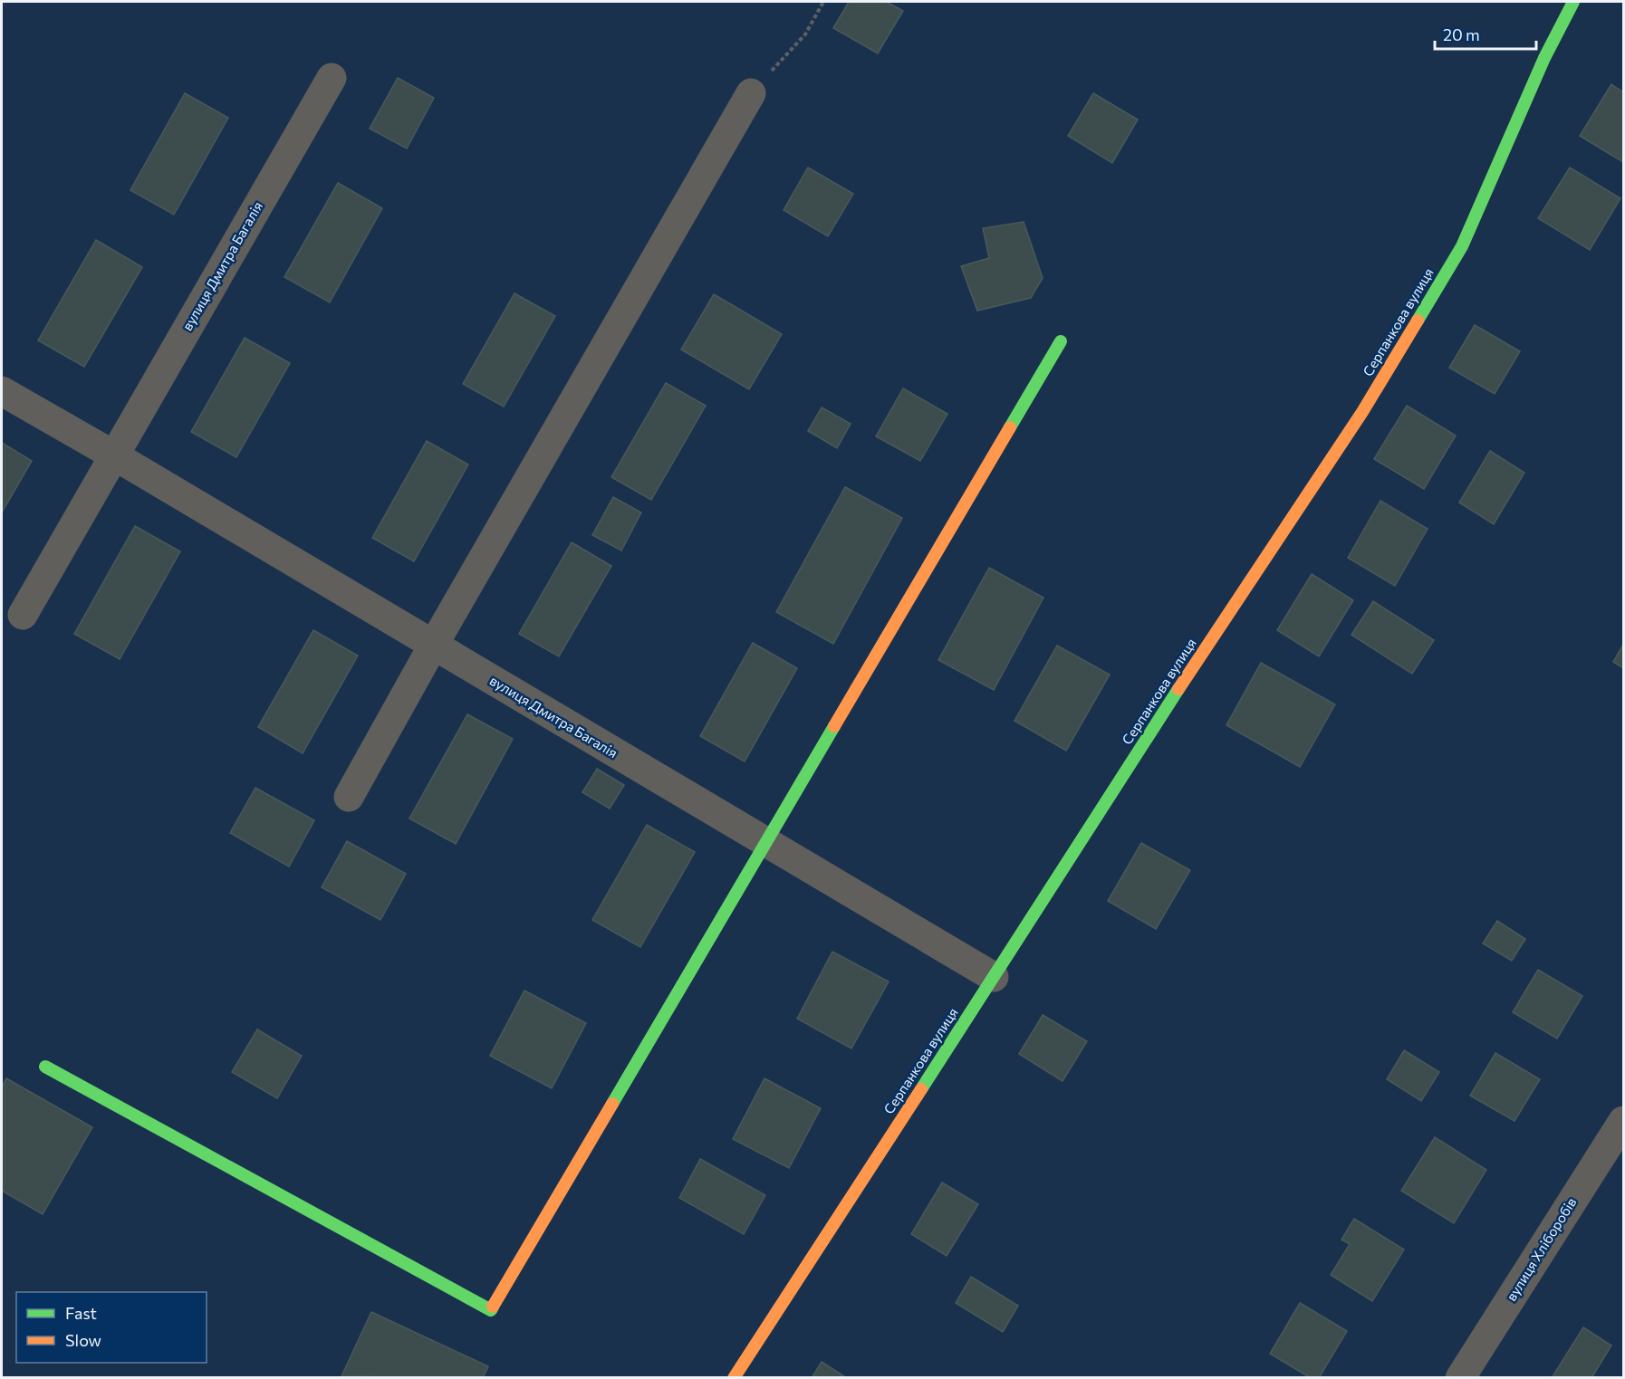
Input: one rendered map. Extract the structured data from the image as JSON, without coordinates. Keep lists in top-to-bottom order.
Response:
{
  "streets": {
    "street": ["вулиця Дмитра Багалія", "Серпанкова вулиця", "вулиця Хліборобів"]
  },
  "crossings": [
    ["вулиця Дмитра Багалія", "Серпанкова вулиця"]
  ],
  "legend": ["Fast", "Slow"],
  "scale_bar": "20 m"
}
